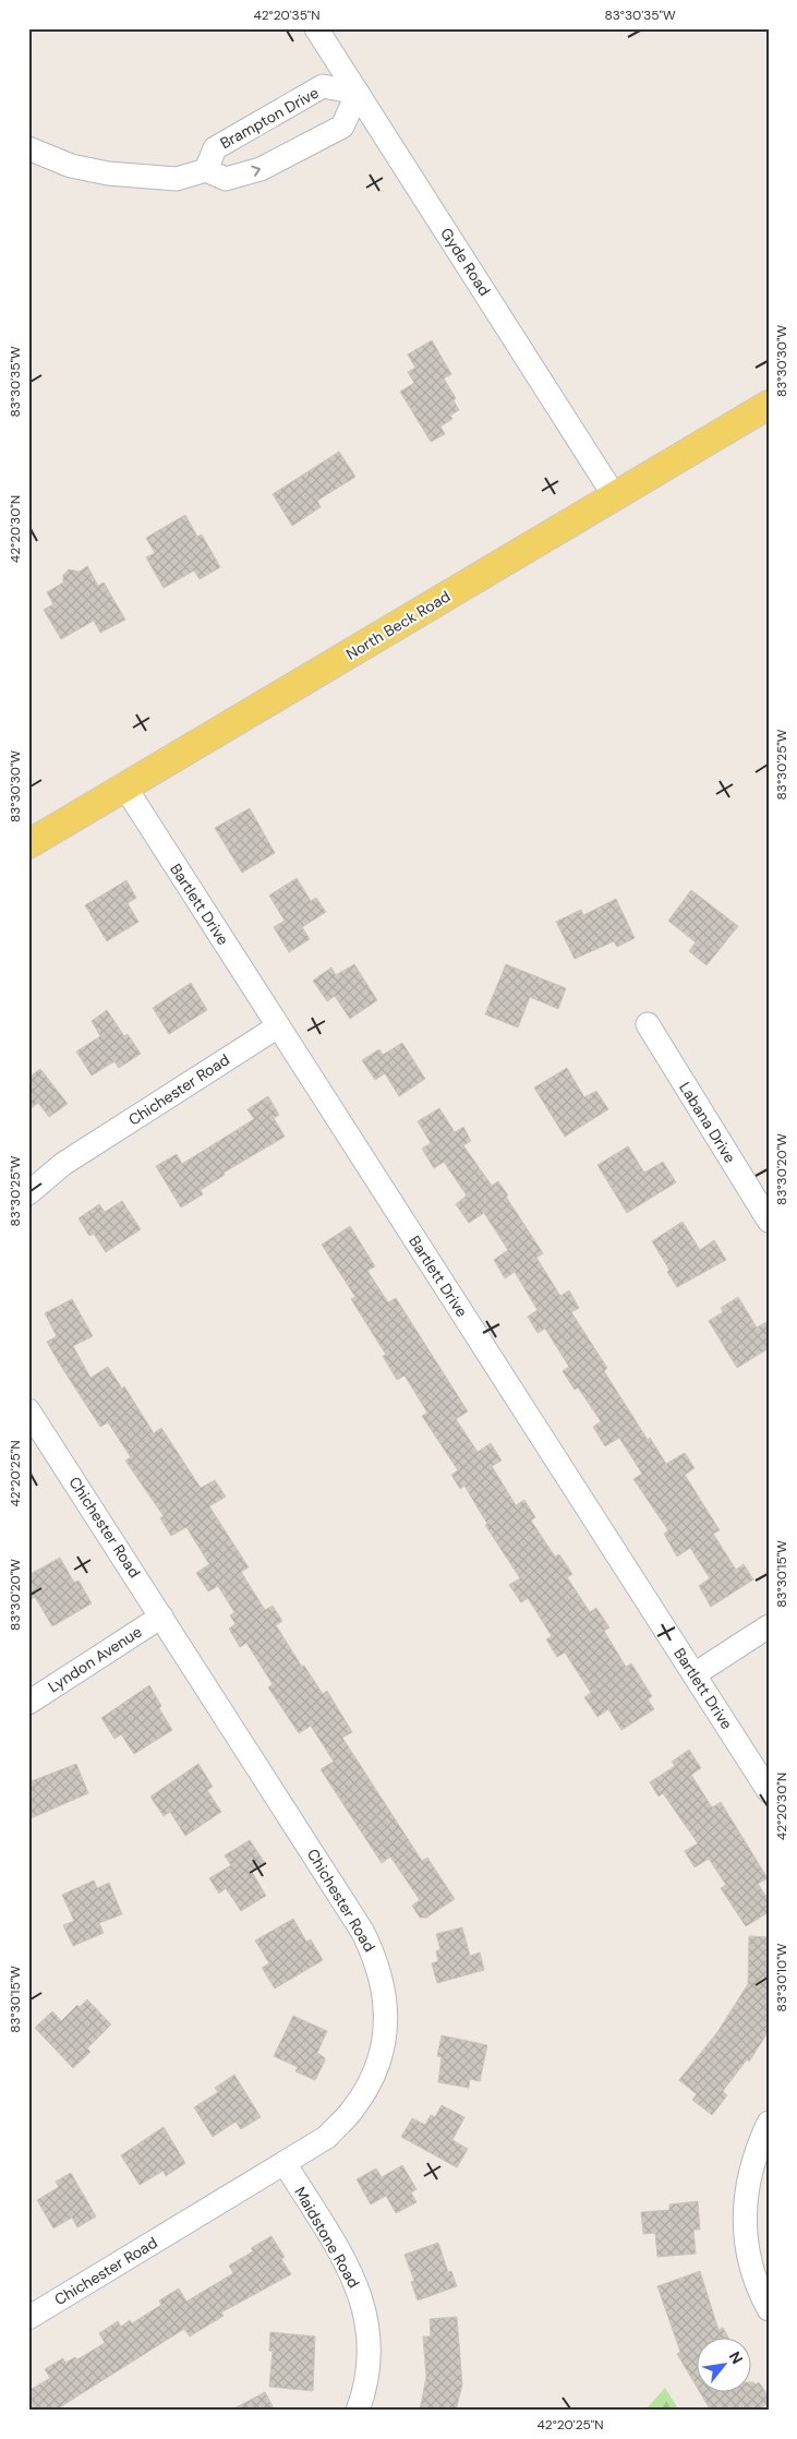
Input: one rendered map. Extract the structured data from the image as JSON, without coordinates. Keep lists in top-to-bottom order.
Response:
{
  "streets": {
    "main road": ["North Beck Road"],
    "street": [
      "Brampton Drive",
      "Gyde Road",
      "Bartlett Drive",
      "Chichester Road",
      "Labana Drive",
      "Lyndon Avenue",
      "Maidstone Road"
    ]
  },
  "crossings": [
    ["Brampton Drive", "Gyde Road"],
    ["Gyde Road", "North Beck Road"],
    ["North Beck Road", "Bartlett Drive"],
    ["Bartlett Drive", "Chichester Road"],
    ["Chichester Road", "Lyndon Avenue"],
    ["Chichester Road", "Maidstone Road"]
  ],
  "north": "top right",
  "coordinates": [
    "42°20'35\"N",
    "83°30'35\"W",
    "83°30'30\"W",
    "42°20'30\"N",
    "83°30'25\"W",
    "83°30'20\"W",
    "42°20'25\"N",
    "83°30'15\"W",
    "83°30'10\"W"
  ]
}
